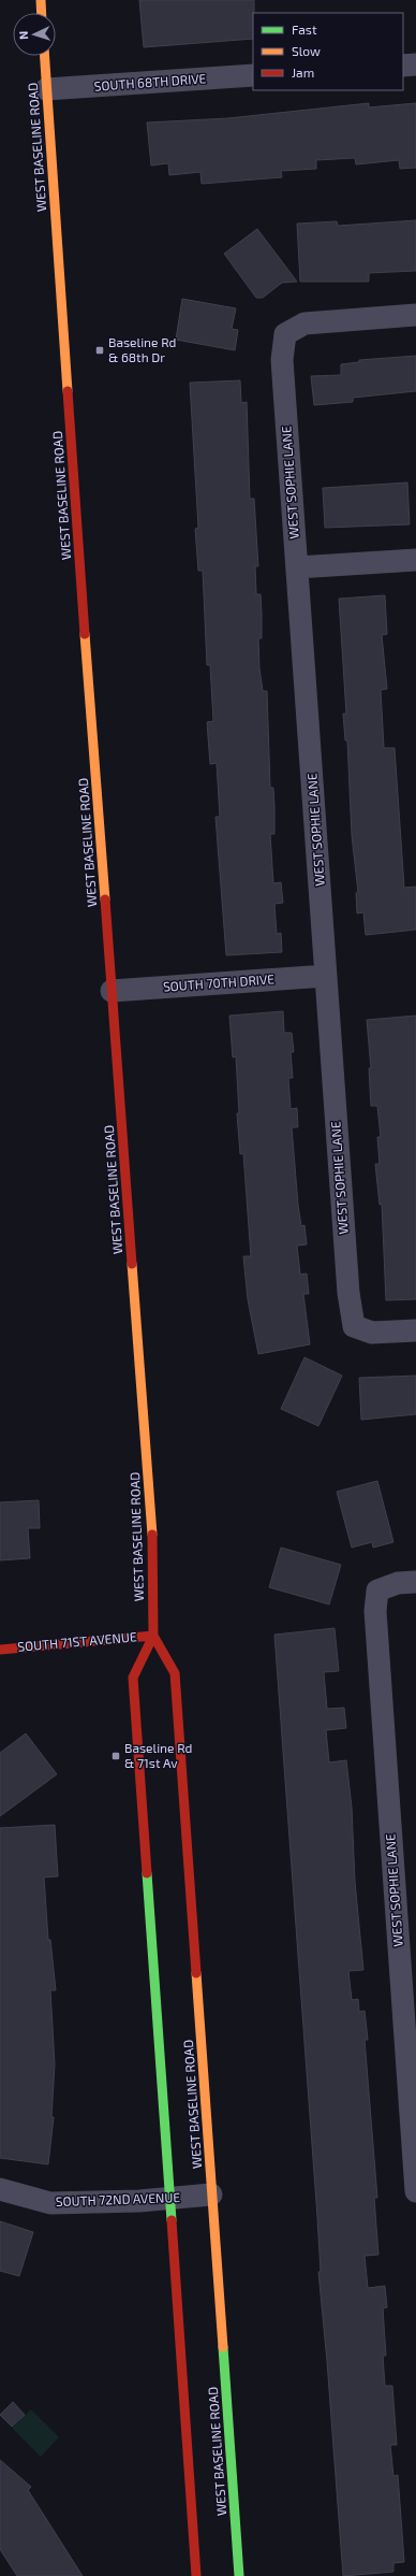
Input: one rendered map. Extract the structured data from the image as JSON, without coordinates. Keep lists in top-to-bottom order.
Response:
{
  "streets": {
    "main road": ["WEST BASELINE ROAD", "SOUTH 71ST AVENUE"],
    "street": [
      "SOUTH 68TH DRIVE",
      "WEST SOPHIE LANE",
      "SOUTH 70TH DRIVE",
      "SOUTH 72ND AVENUE"
    ]
  },
  "crossings": [
    ["SOUTH 68TH DRIVE", "WEST BASELINE ROAD"],
    ["WEST BASELINE ROAD", "SOUTH 70TH DRIVE"],
    ["WEST BASELINE ROAD", "SOUTH 71ST AVENUE"],
    ["WEST BASELINE ROAD", "SOUTH 72ND AVENUE"],
    ["WEST SOPHIE LANE", "SOUTH 70TH DRIVE"]
  ],
  "places": {
    "transit": ["Baseline Rd & 68th Dr", "Baseline Rd & 71st Av"]
  },
  "legend": ["Fast", "Slow", "Jam"],
  "north": "left"
}
